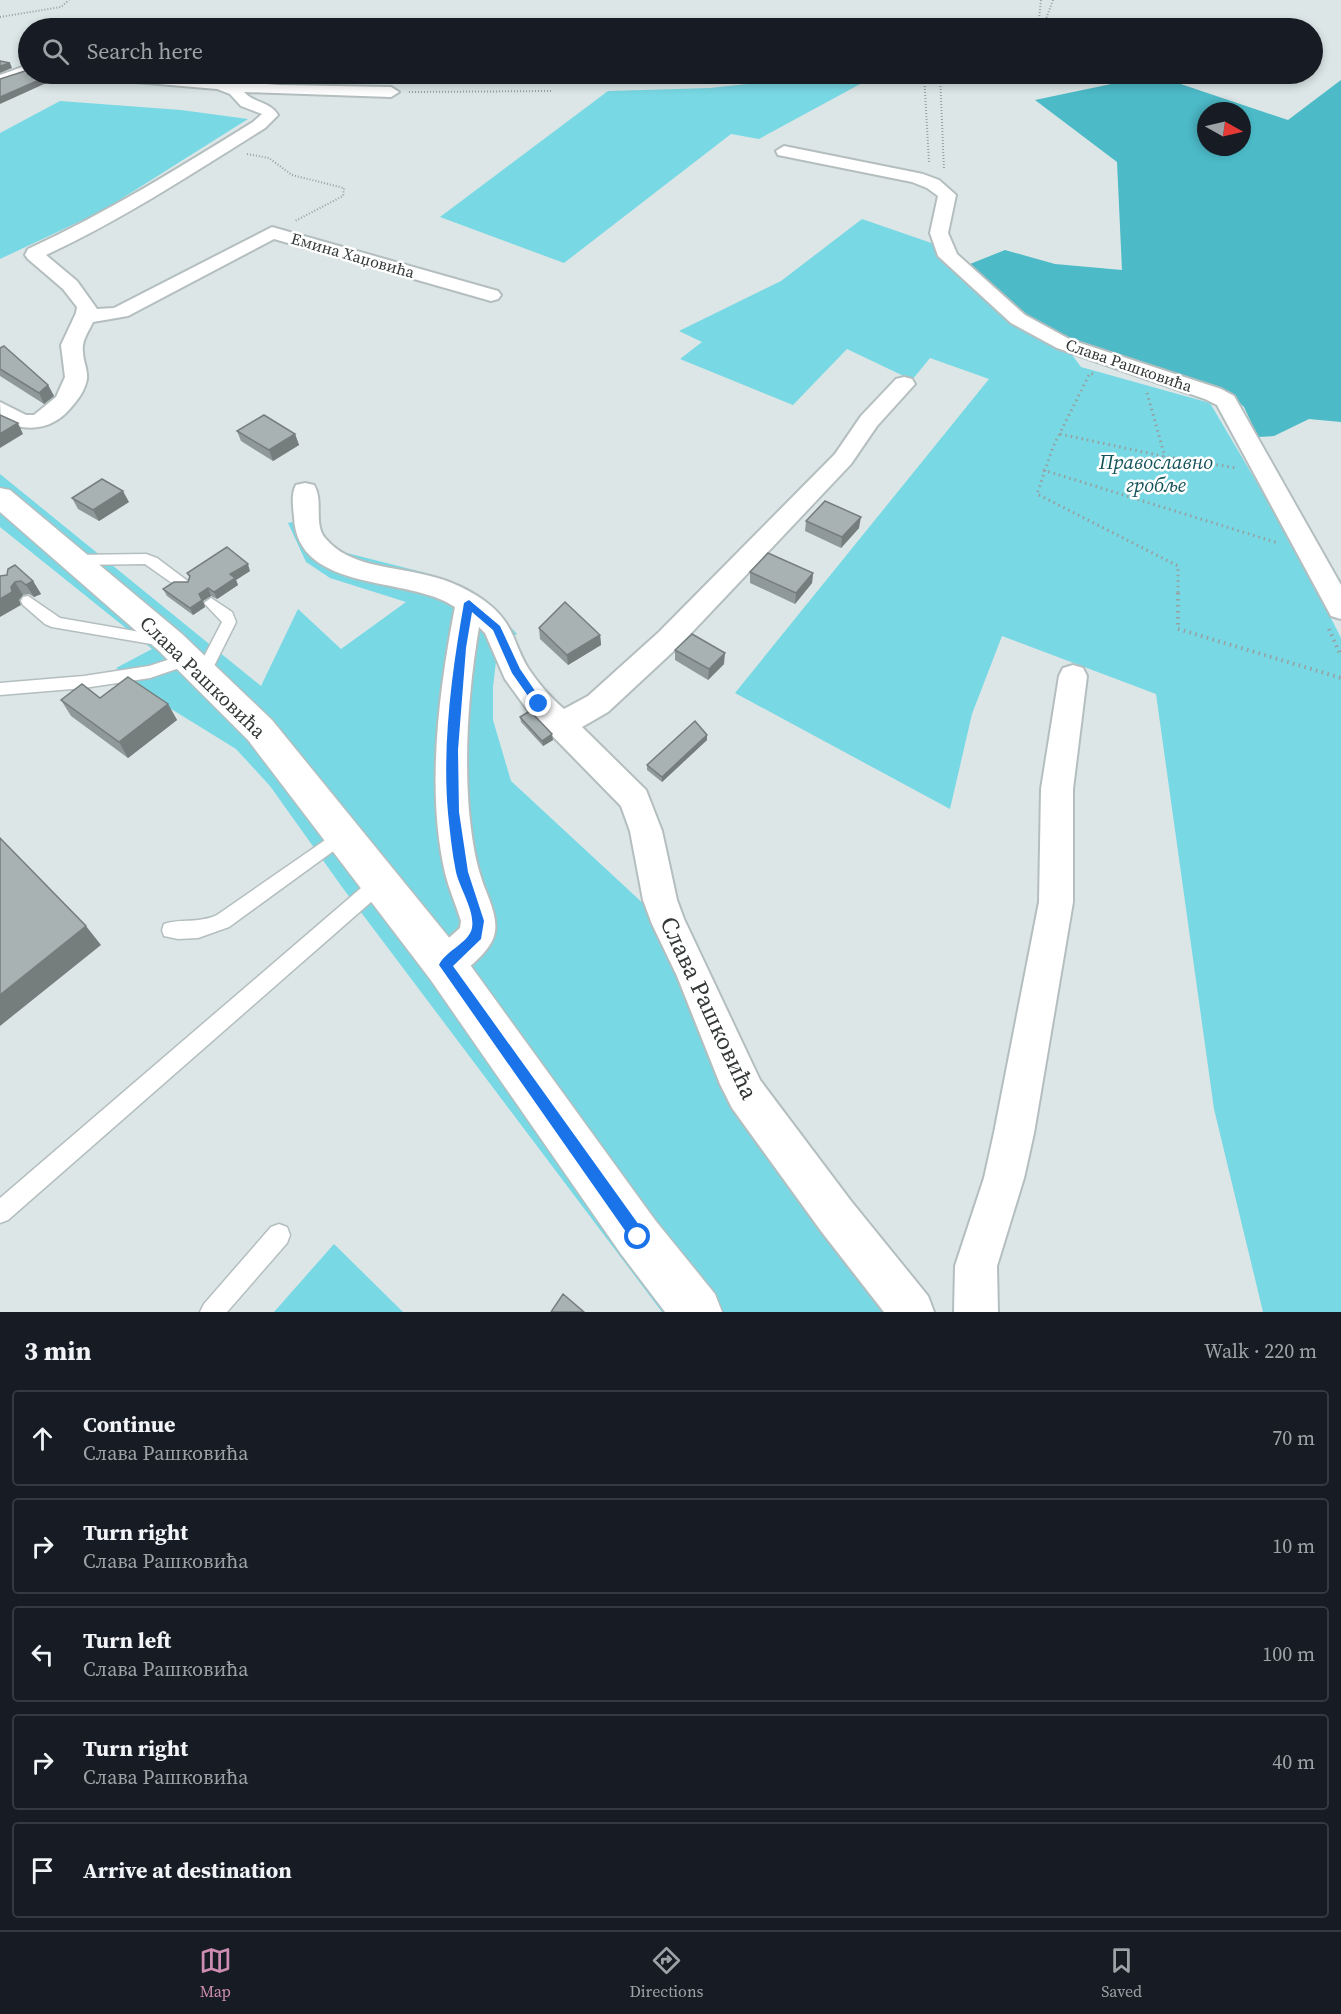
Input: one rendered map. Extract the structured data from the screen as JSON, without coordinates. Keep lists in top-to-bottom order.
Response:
{
  "streets": {
    "main road": ["Слава Рашковића"],
    "street": ["Емина Хаџовића"]
  },
  "parks": ["Православно гробље"],
  "north": "right",
  "page": {
    "search": "Search here",
    "heading": ["3 min", "Walk · 220 m"],
    "list": [
      ["Continue", "Слава Рашковића", "70 m"],
      ["Turn right", "Слава Рашковића", "10 m"],
      ["Turn left", "Слава Рашковића", "100 m"],
      ["Turn right", "Слава Рашковића", "40 m"],
      "Arrive at destination"
    ],
    "nav": ["Map", "Directions", "Saved"]
  }
}
